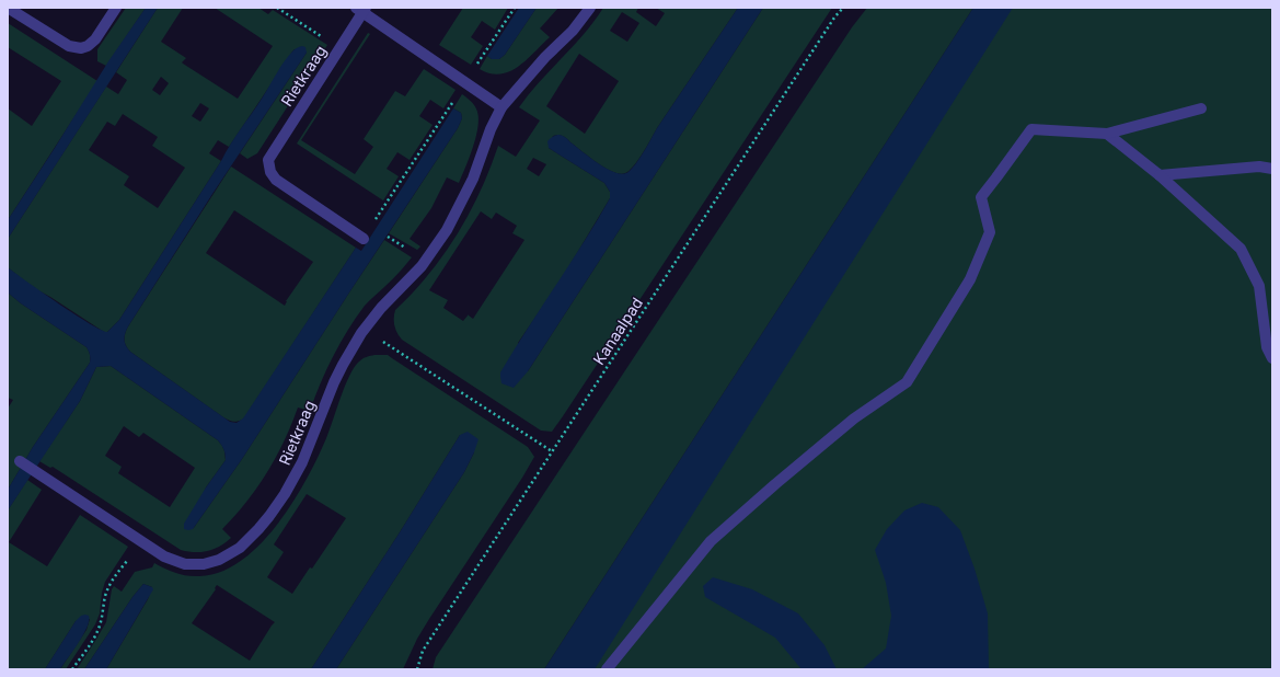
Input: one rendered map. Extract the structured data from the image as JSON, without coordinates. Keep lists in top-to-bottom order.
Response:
{
  "streets": {
    "street": ["Rietkraag"],
    "path": ["Kanaalpad"]
  }
}
